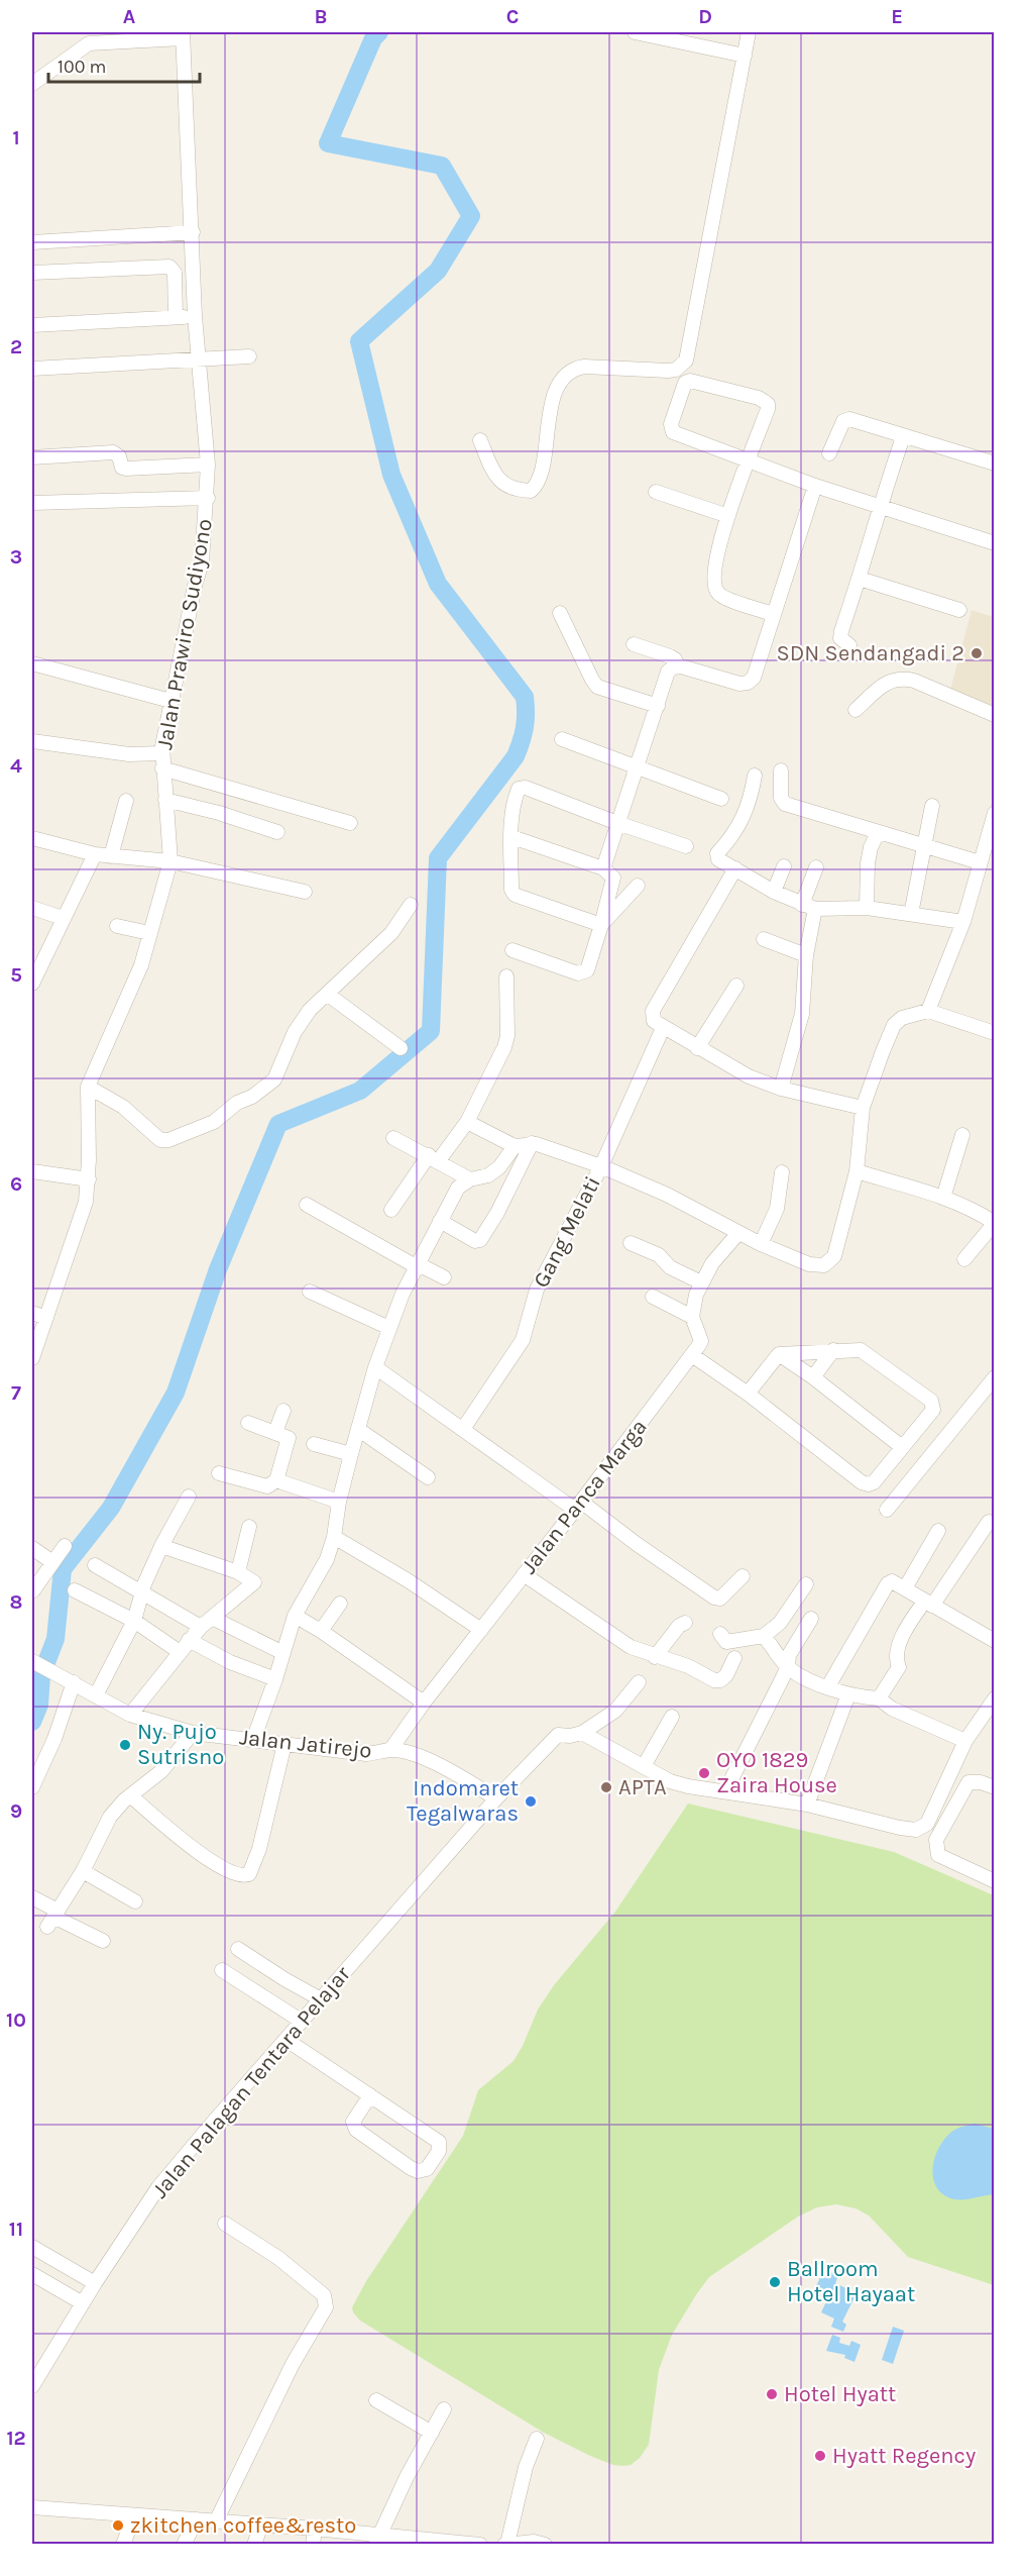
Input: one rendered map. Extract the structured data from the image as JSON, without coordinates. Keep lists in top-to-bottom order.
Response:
{
  "streets": {
    "street": [
      "Jalan Prawiro Sudiyono",
      "Gang Melati",
      "Jalan Panca Marga",
      "Jalan Jatirejo",
      "Jalan Palagan Tentara Pelajar"
    ]
  },
  "crossings": [
    ["Jalan Panca Marga", "Jalan Jatirejo"],
    ["Jalan Jatirejo", "Jalan Palagan Tentara Pelajar"]
  ],
  "places": [
    "SDN Sendangadi 2",
    "Ny. Pujo Sutrisno",
    "OYO 1829 Zaira House",
    "APTA",
    "Indomaret Tegalwaras",
    "Ballroom Hotel Hayaat",
    "Hotel Hyatt",
    "Hyatt Regency",
    "zkitchen coffee&resto"
  ],
  "scale_bar": "100 m",
  "grid": {
    "columns": [
      "A",
      "B",
      "C",
      "D",
      "E"
    ],
    "rows": [
      "1",
      "2",
      "3",
      "4",
      "5",
      "6",
      "7",
      "8",
      "9",
      "10",
      "11",
      "12"
    ]
  }
}
